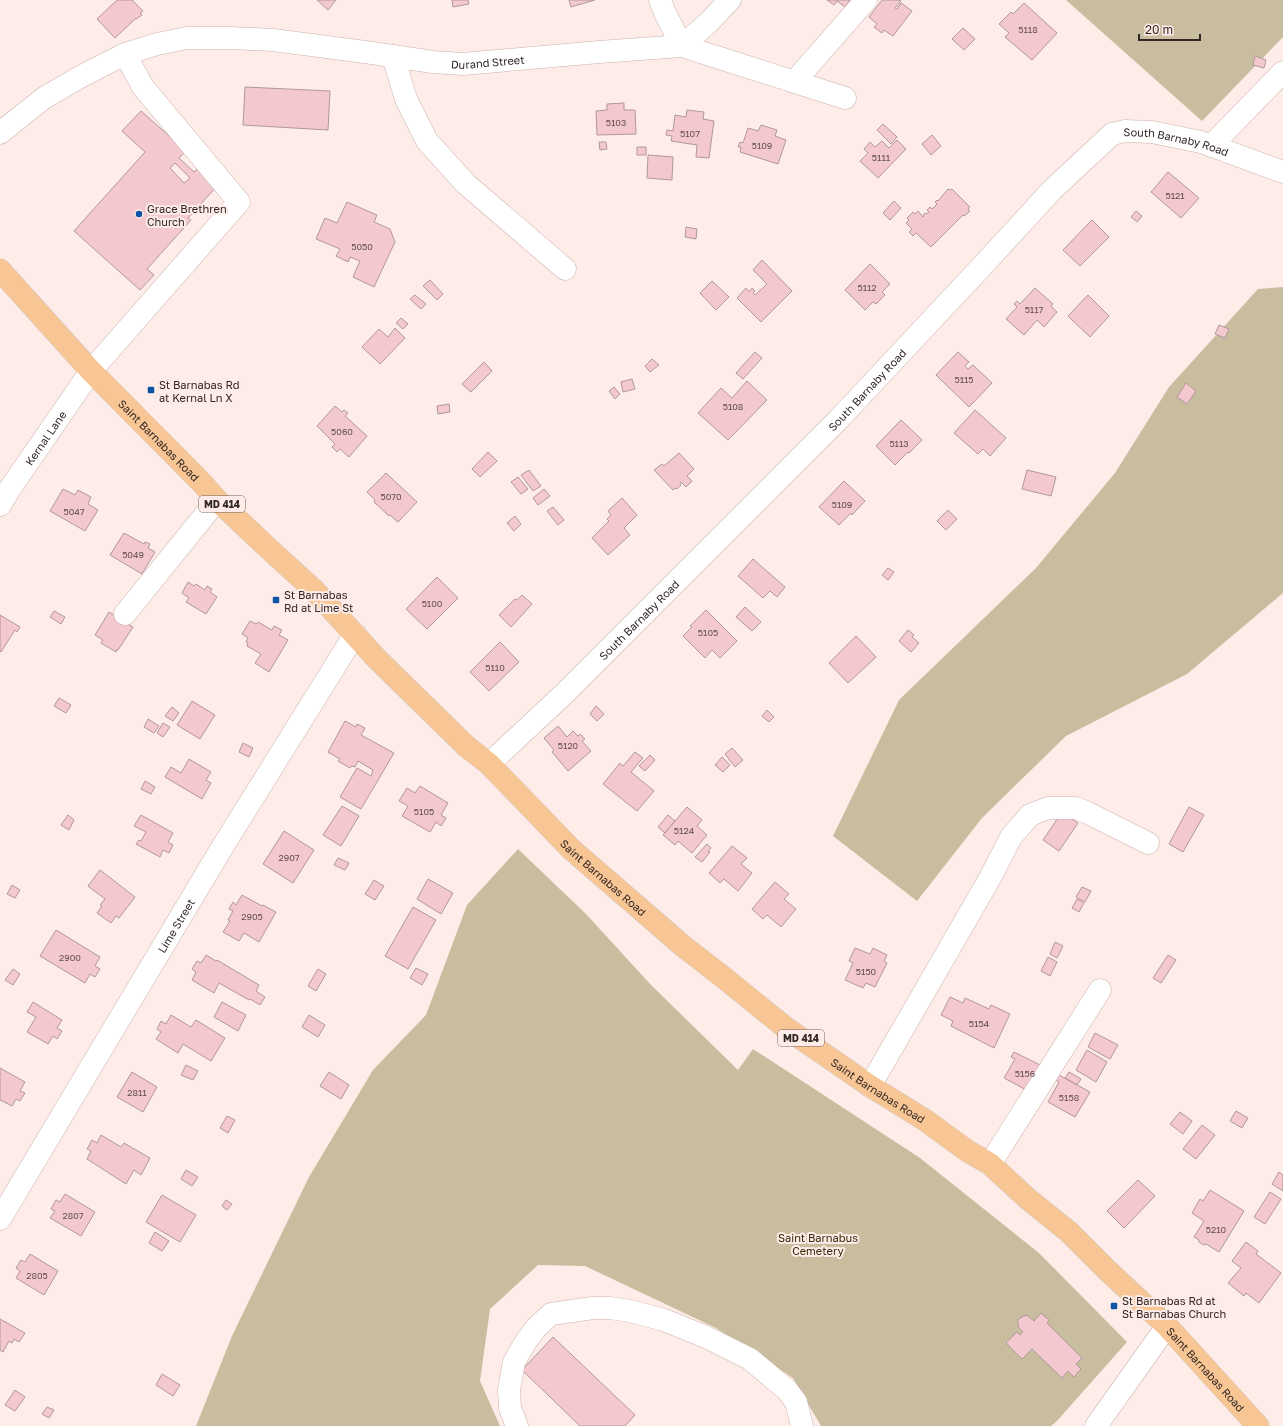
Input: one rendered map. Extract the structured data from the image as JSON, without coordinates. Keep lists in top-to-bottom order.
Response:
{
  "streets": {
    "main road": ["Saint Barnabas Road", "MD 414"],
    "street": [
      "Durand Street",
      "South Barnaby Road",
      "Kernal Lane",
      "Lime Street"
    ]
  },
  "crossings": [
    ["Durand Street", "Kernal Lane"],
    ["South Barnaby Road", "Saint Barnabas Road"],
    ["Kernal Lane", "Saint Barnabas Road"],
    ["Saint Barnabas Road", "Lime Street"]
  ],
  "parks": ["Saint Barnabus Cemetery"],
  "places": {
    "other": ["Grace Brethren Church"],
    "transit": ["St Barnabas Rd at Kernal Ln X", "St Barnabas Rd at Lime St", "St Barnabas Rd at St Barnabas Church"]
  },
  "house_numbers": [
    "5118",
    "5103",
    "5107",
    "5109",
    "5111",
    "5121",
    "5050",
    "5112",
    "5117",
    "5115",
    "5108",
    "5060",
    "5113",
    "5070",
    "5109",
    "5047",
    "5049",
    "5100",
    "5105",
    "5110",
    "5120",
    "5105",
    "5124",
    "2907",
    "2905",
    "2900",
    "5150",
    "5154",
    "5156",
    "2811",
    "5158",
    "2807",
    "5210",
    "2805"
  ],
  "scale_bar": "20 m"
}
